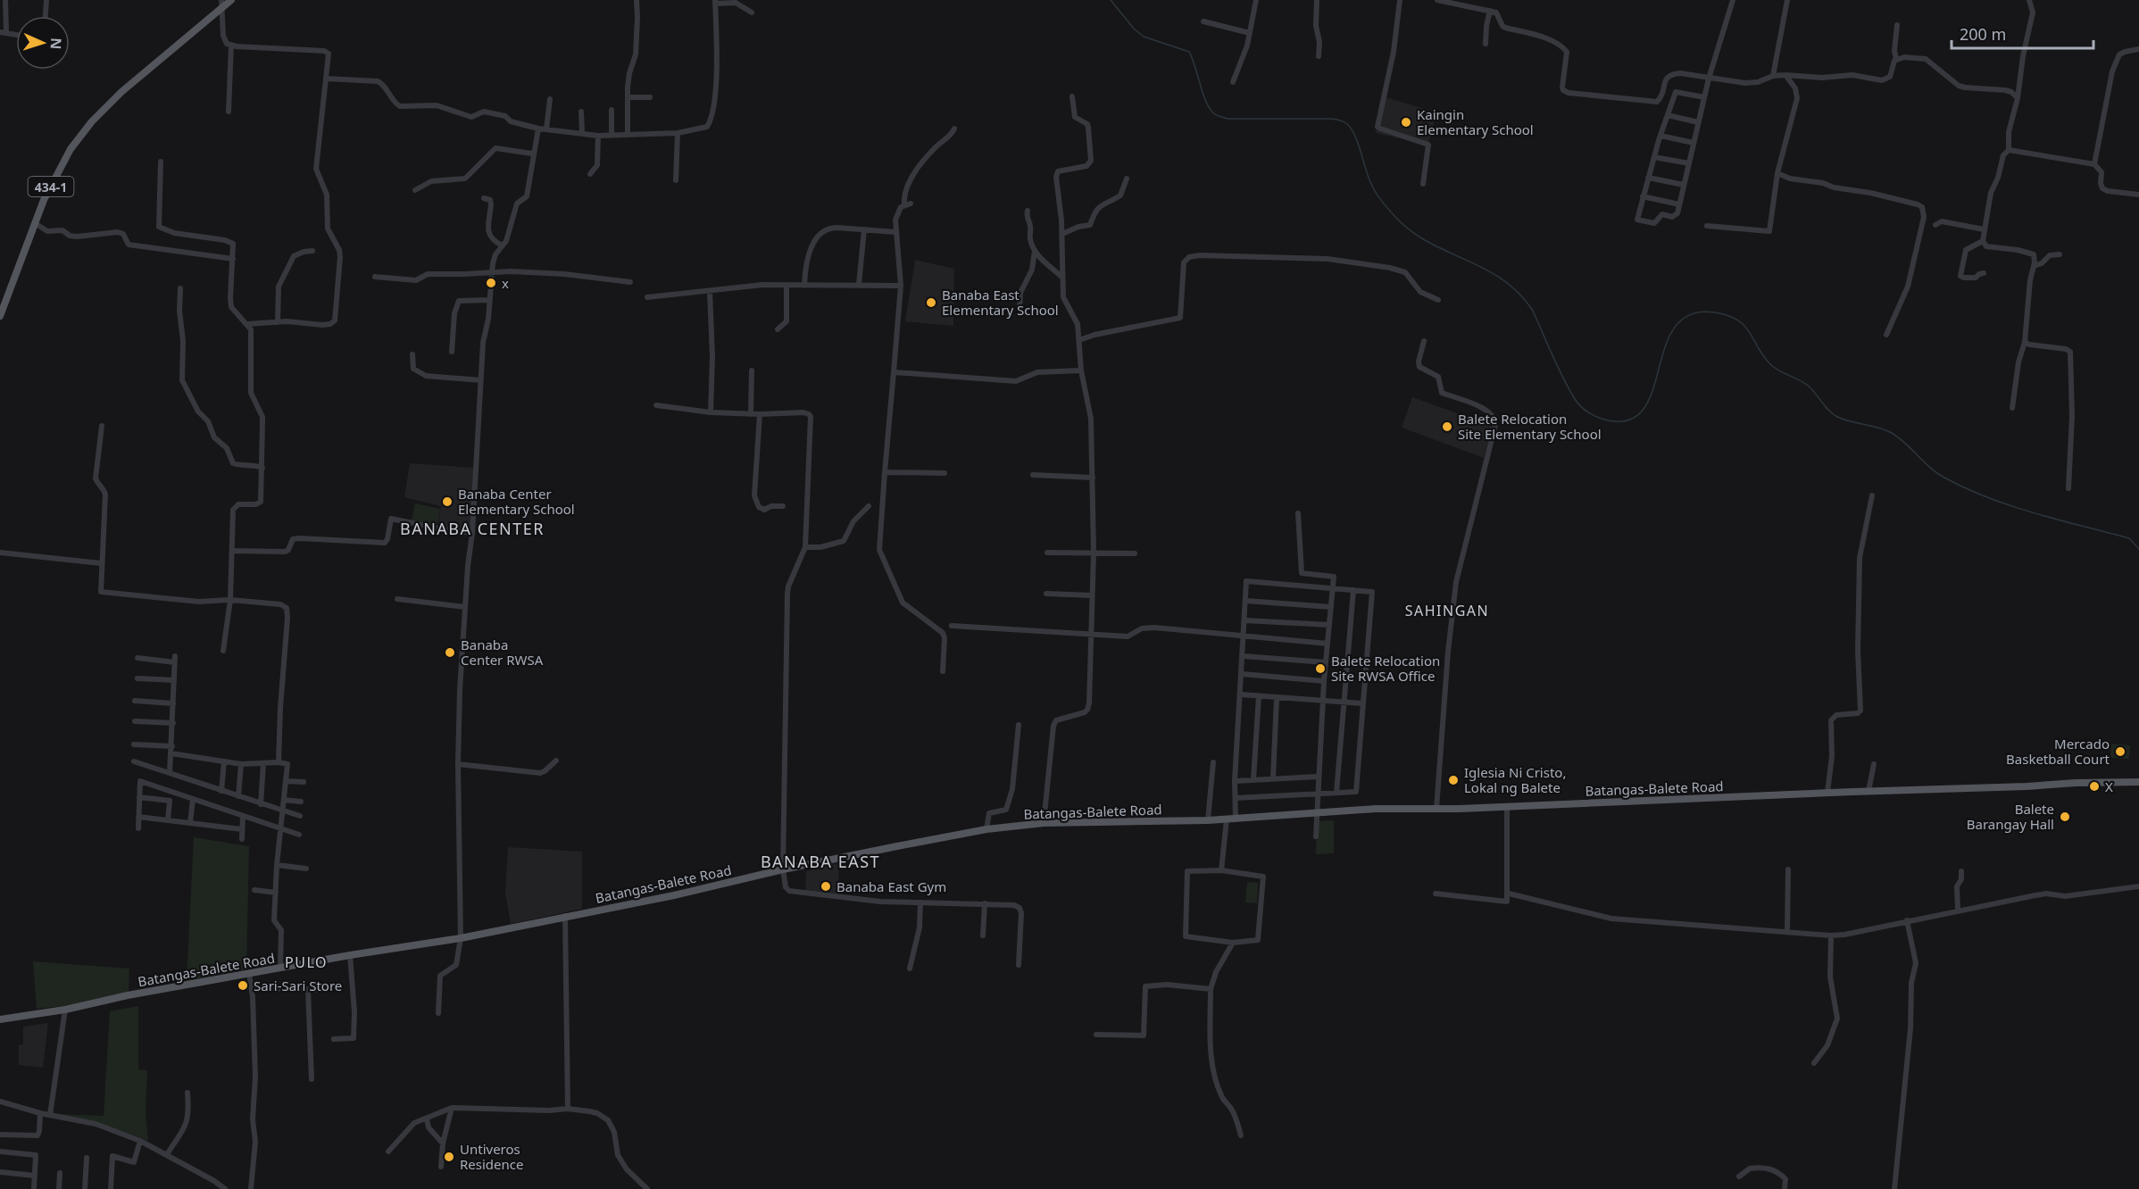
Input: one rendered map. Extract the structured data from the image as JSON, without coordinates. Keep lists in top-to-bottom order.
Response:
{
  "streets": {
    "main road": ["434-1", "Batangas-Balete Road"]
  },
  "districts": [
    "BANABA CENTER",
    "SAHINGAN",
    "BANABA EAST",
    "PULO"
  ],
  "places": [
    "Kaingin Elementary School",
    "x",
    "Banaba East Elementary School",
    "Balete Relocation Site Elementary School",
    "Banaba Center Elementary School",
    "Banaba Center RWSA",
    "Balete Relocation Site RWSA Office",
    "Mercado Basketball Court",
    "Iglesia Ni Cristo, Lokal ng Balete",
    "X",
    "Balete Barangay Hall",
    "Banaba East Gym",
    "Sari-Sari Store",
    "Untiveros Residence"
  ],
  "scale_bar": "200 m",
  "north": "right"
}
